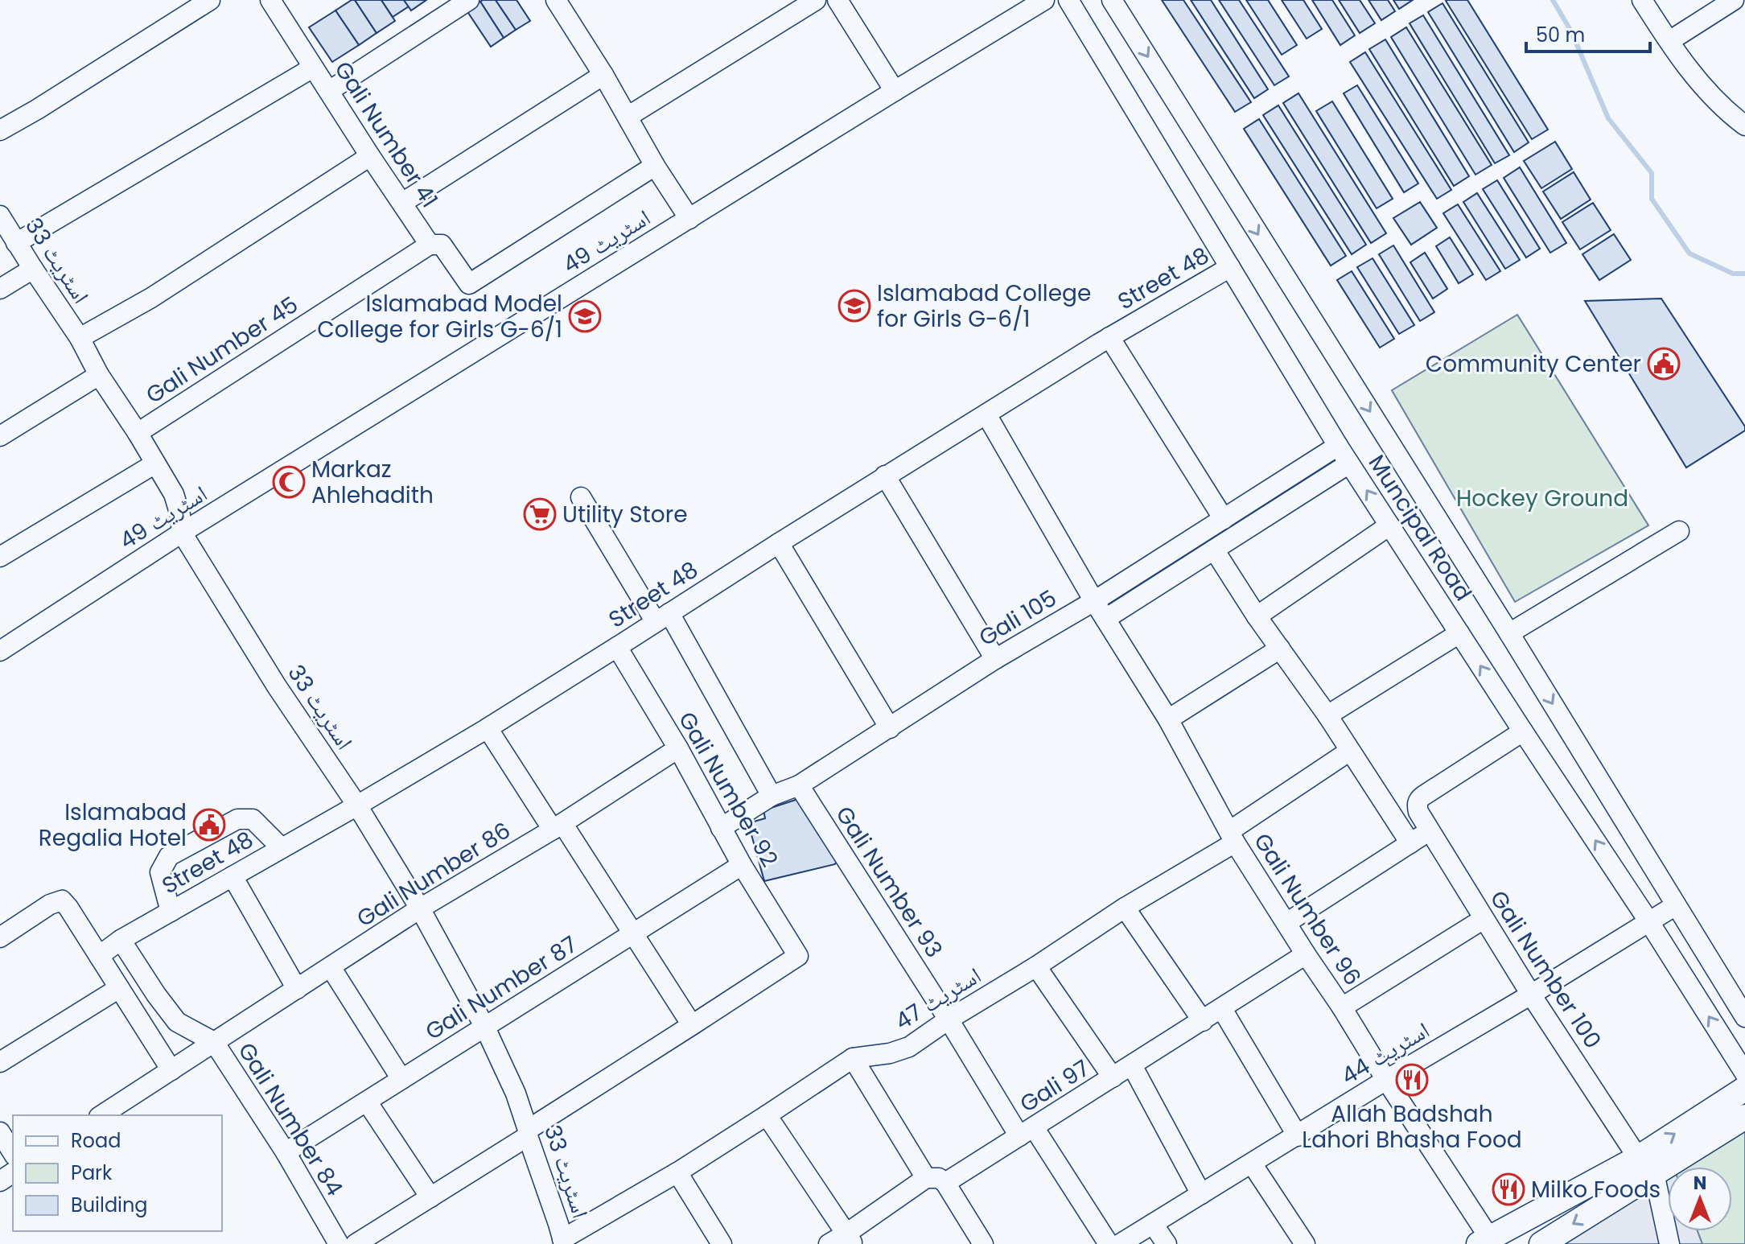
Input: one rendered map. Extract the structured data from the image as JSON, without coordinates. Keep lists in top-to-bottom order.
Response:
{
  "streets": {
    "street": [
      "Gali Number 41",
      "اسٹریٹ 49",
      "اسٹریٹ 33",
      "Street 48",
      "Gali Number 45",
      "Muncipal Road",
      "Gali 105",
      "Gali Number 92",
      "Gali Number 86",
      "Gali Number 93",
      "Gali Number 96",
      "Gali Number 100",
      "Gali Number 87",
      "اسٹریٹ 47",
      "اسٹریٹ 44",
      "Gali 97",
      "Gali Number 84"
    ]
  },
  "crossings": [
    ["Gali Number 41", "Gali Number 45"],
    ["اسٹریٹ 49", "اسٹریٹ 33"],
    ["اسٹریٹ 33", "Street 48"],
    ["اسٹریٹ 33", "Gali Number 45"],
    ["اسٹریٹ 33", "Gali Number 86"],
    ["اسٹریٹ 33", "Gali Number 87"],
    ["اسٹریٹ 33", "اسٹریٹ 47"],
    ["Street 48", "Muncipal Road"],
    ["Street 48", "Gali Number 92"],
    ["Street 48", "Gali Number 96"],
    ["Street 48", "Gali Number 84"],
    ["Muncipal Road", "Gali 105"],
    ["Muncipal Road", "Gali Number 100"],
    ["Muncipal Road", "اسٹریٹ 44"],
    ["Gali 105", "Gali Number 92"],
    ["Gali 105", "Gali Number 93"],
    ["Gali 105", "Gali Number 96"],
    ["Gali Number 92", "Gali Number 86"],
    ["Gali Number 92", "Gali Number 87"],
    ["Gali Number 86", "Gali Number 84"],
    ["Gali Number 93", "اسٹریٹ 47"],
    ["Gali Number 93", "Gali 97"],
    ["Gali Number 96", "اسٹریٹ 47"],
    ["Gali Number 96", "اسٹریٹ 44"],
    ["Gali Number 96", "Gali 97"],
    ["Gali Number 100", "اسٹریٹ 44"],
    ["Gali Number 87", "Gali Number 84"]
  ],
  "parks": ["Hockey Ground"],
  "places": {
    "school or university": ["Islamabad College for Girls G-6/1", "Islamabad Model College for Girls G-6/1"],
    "public building": ["Community Center", "Islamabad Regalia Hotel"],
    "mosque": ["Markaz Ahlehadith"],
    "supermarket": ["Utility Store"],
    "restaurant": ["Allah Badshah Lahori Bhasha Food", "Milko Foods"]
  },
  "legend": ["Road", "Park", "Building"],
  "scale_bar": "50 m",
  "north": "top"
}
